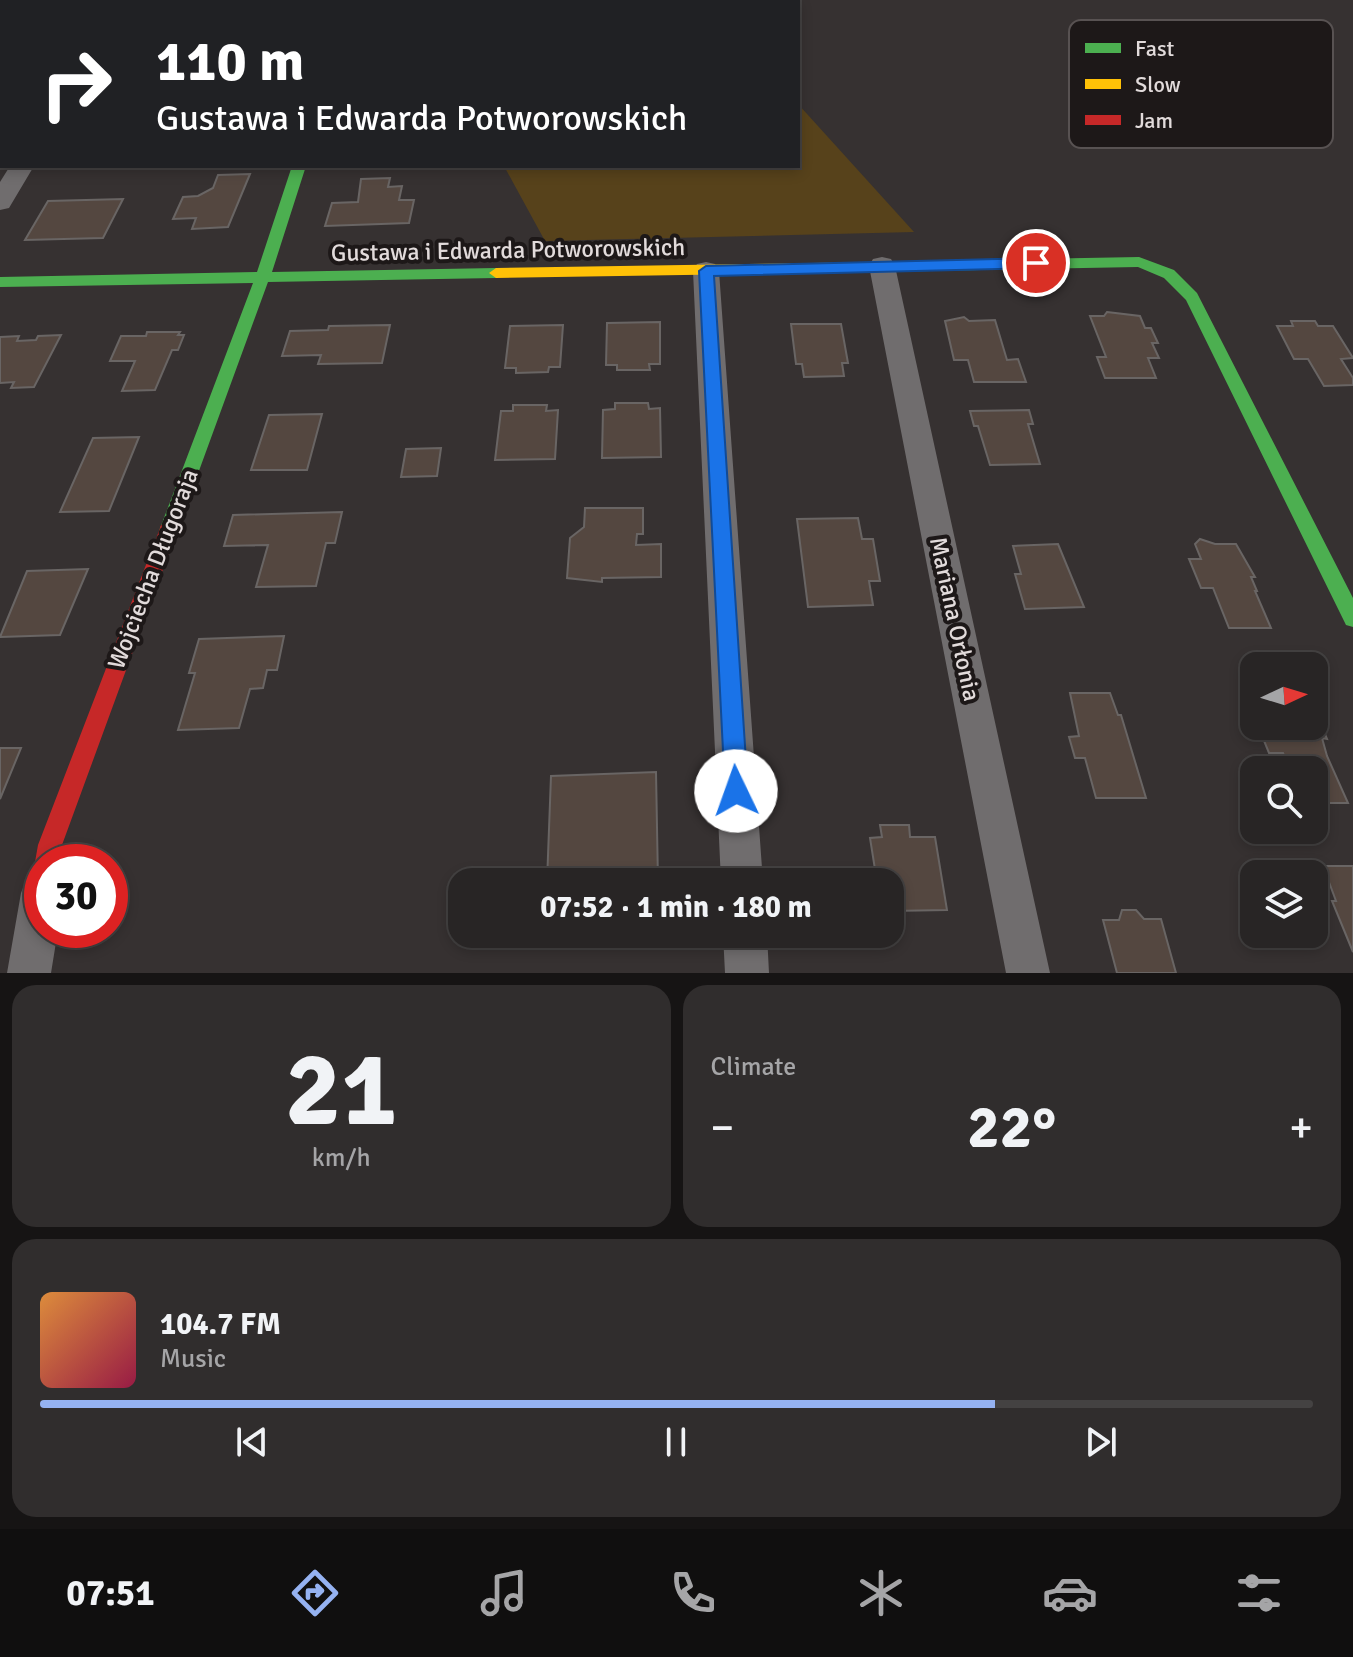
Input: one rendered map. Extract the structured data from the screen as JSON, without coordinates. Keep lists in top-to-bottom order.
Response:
{
  "streets": {
    "street": ["Gustawa i Edwarda Potworowskich", "Wojciecha Długoraja", "Mariana Orłonia"]
  },
  "crossings": [
    ["Gustawa i Edwarda Potworowskich", "Wojciecha Długoraja"],
    ["Gustawa i Edwarda Potworowskich", "Mariana Orłonia"]
  ],
  "legend": ["Fast", "Slow", "Jam"],
  "north": "right",
  "page": {
    "turn": ["110 m", "Gustawa i Edwarda Potworowskich"],
    "limit": "30",
    "trip": "07:52 · 1 min · 180 m",
    "tile": [
      ["21", "km/h"],
      "Climate"
    ],
    "heat": ["−", "22°", "+"],
    "song": ["104.7 FM", "Music"],
    "tabs": "07:51"
  }
}
